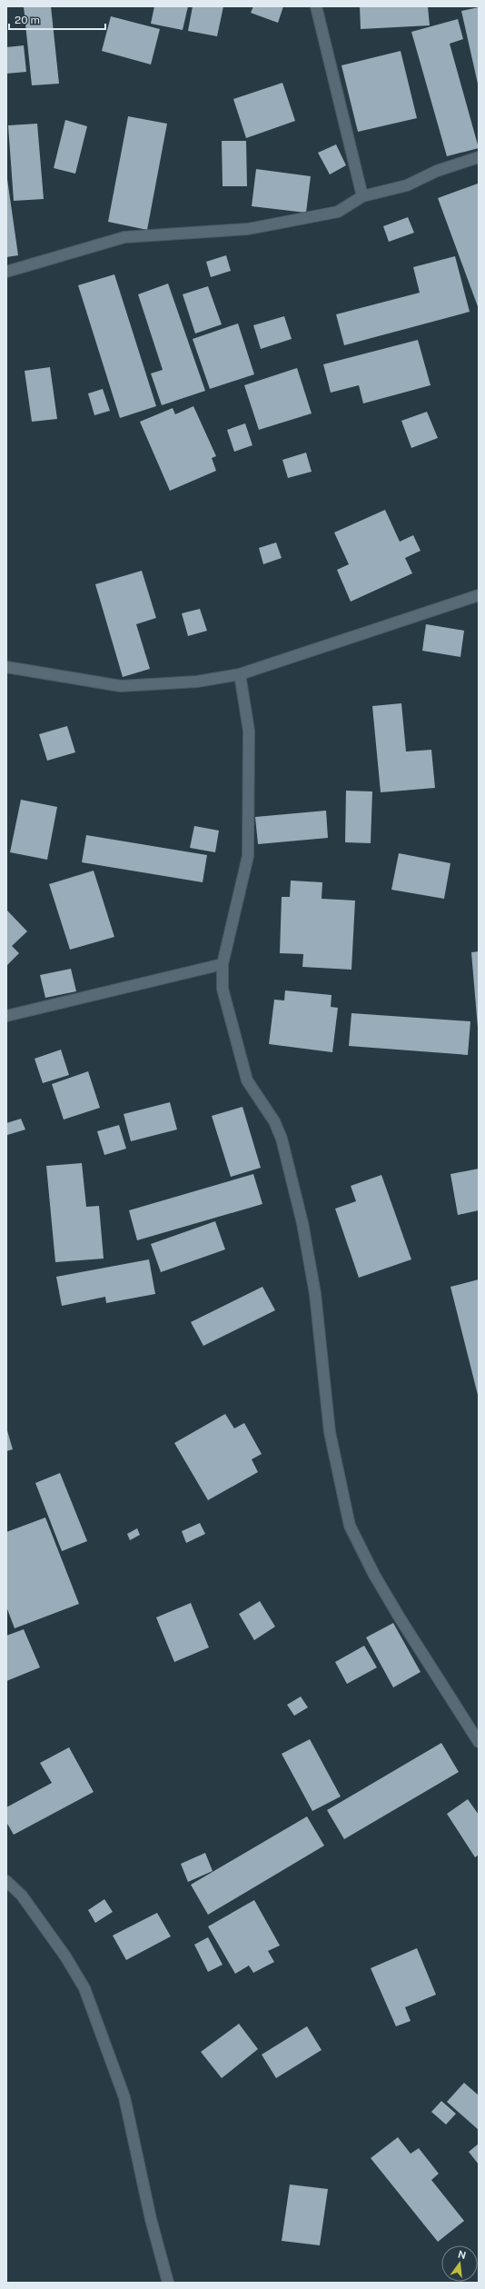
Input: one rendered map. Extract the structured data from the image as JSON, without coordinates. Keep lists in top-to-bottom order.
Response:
{
  "scale_bar": "20 m",
  "north": "top"
}
